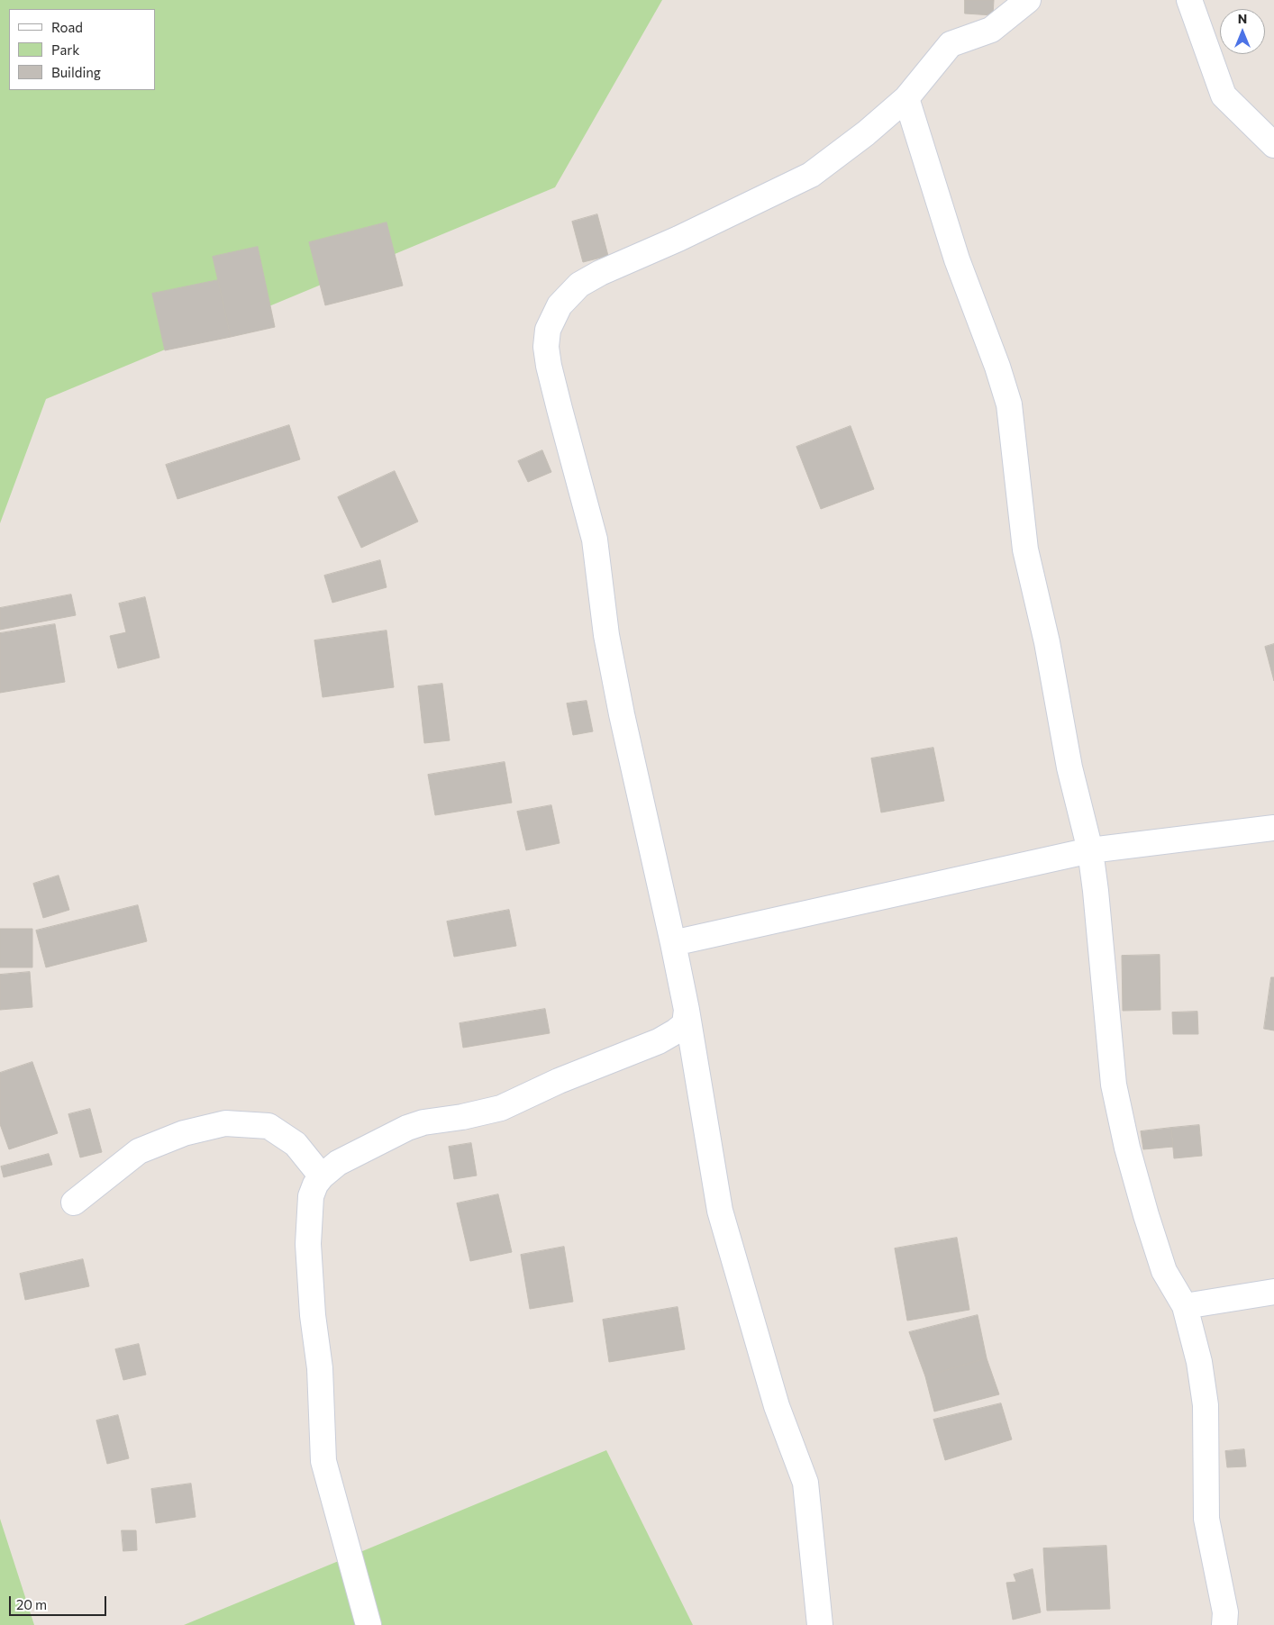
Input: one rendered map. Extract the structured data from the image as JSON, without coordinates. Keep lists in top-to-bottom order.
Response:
{
  "legend": ["Road", "Park", "Building"],
  "scale_bar": "20 m",
  "north": "top"
}
